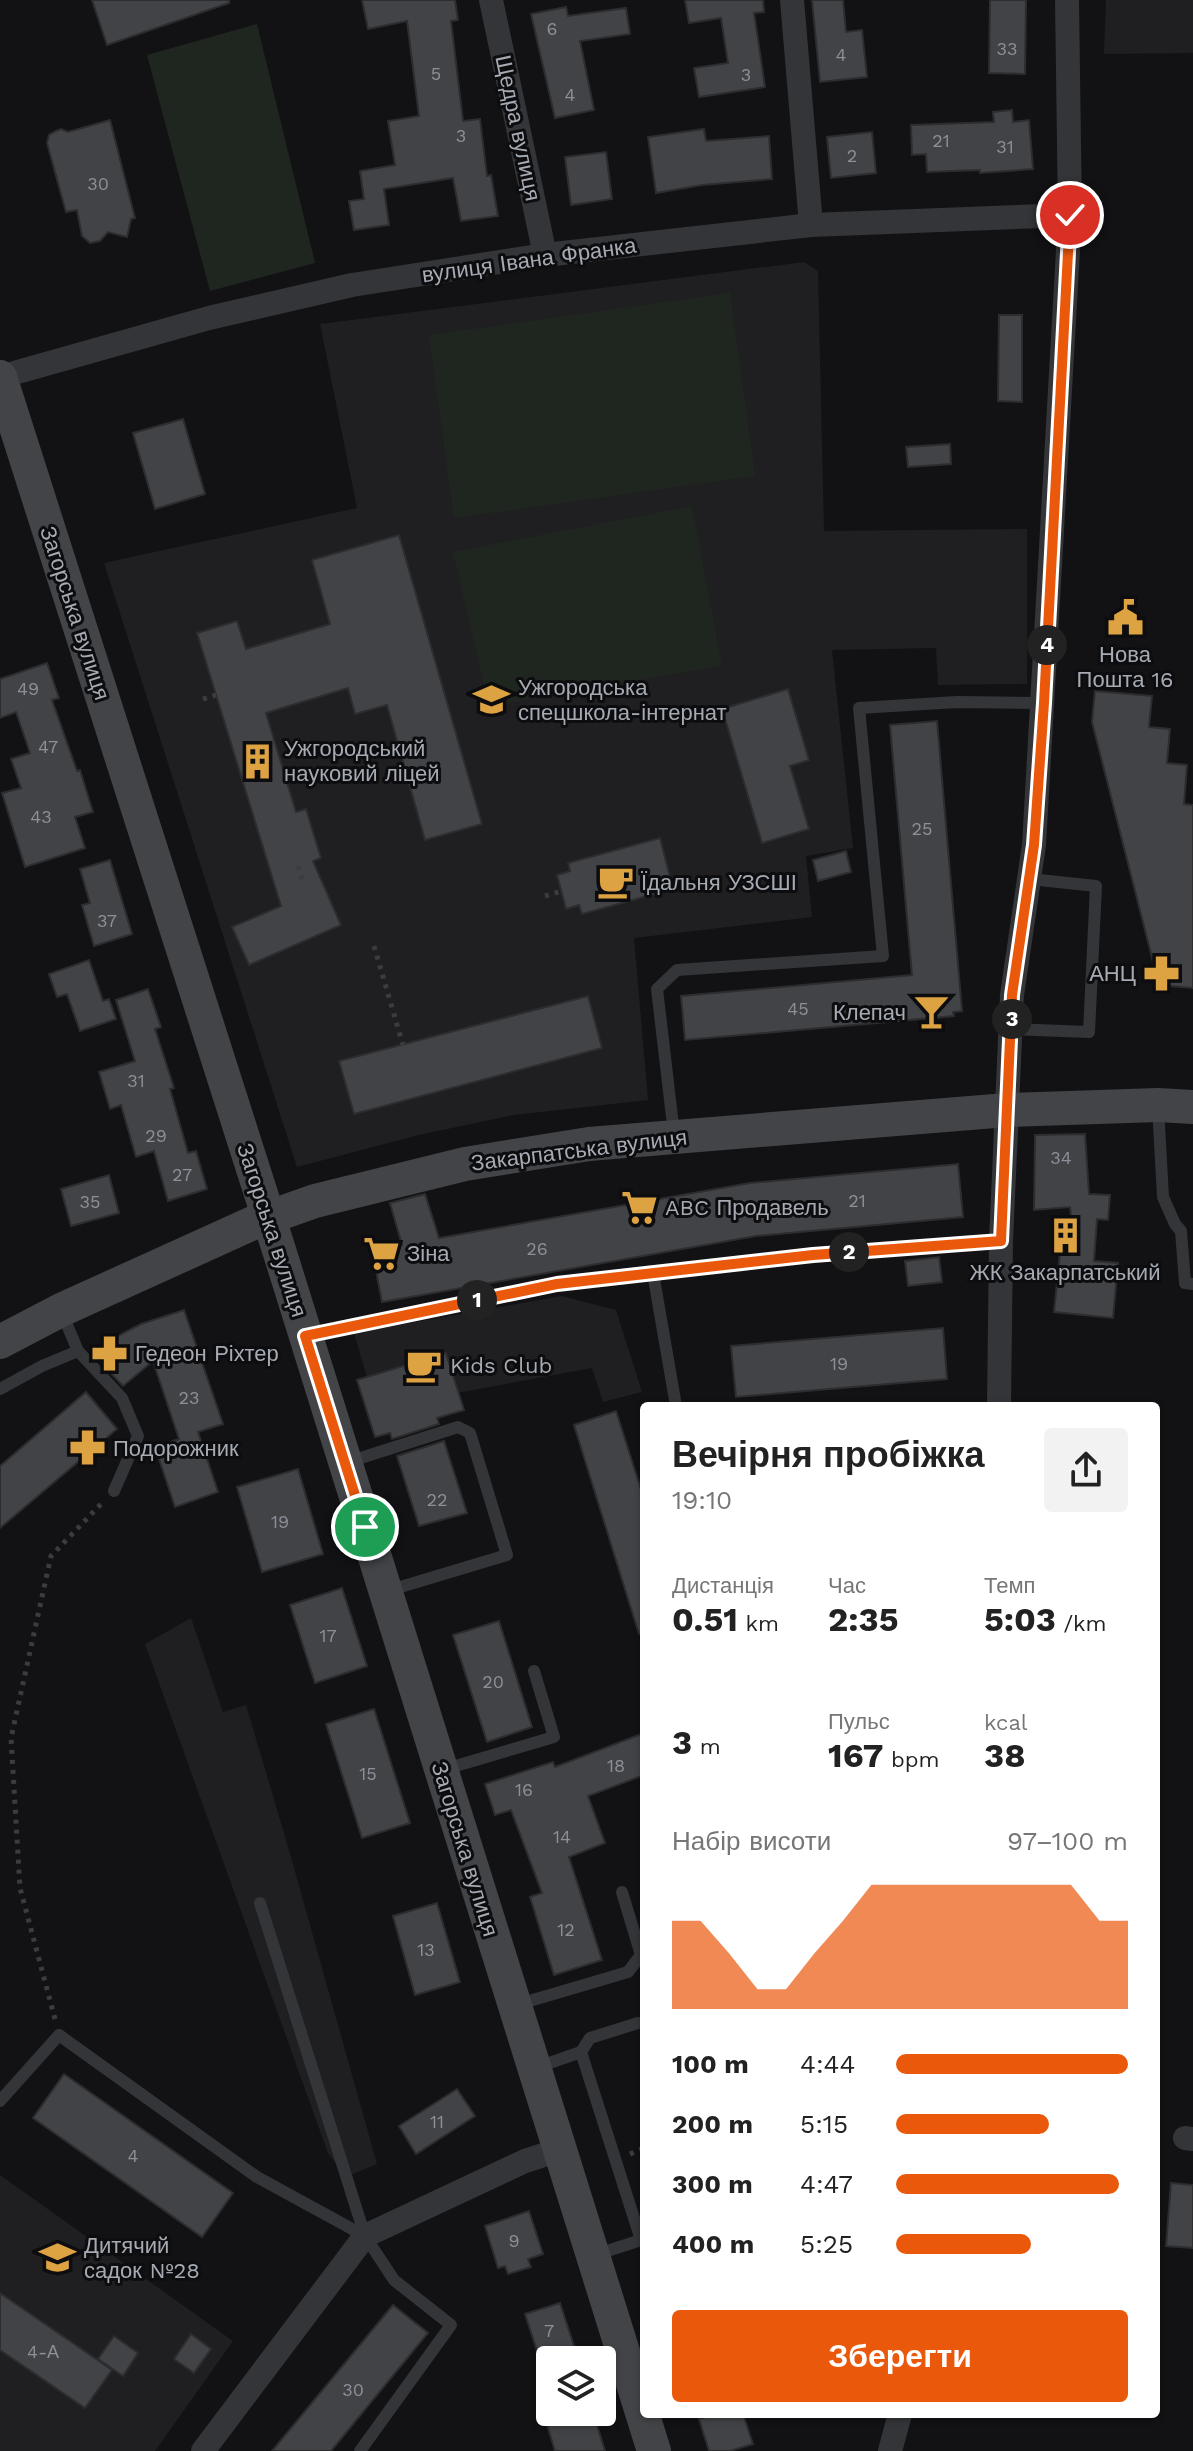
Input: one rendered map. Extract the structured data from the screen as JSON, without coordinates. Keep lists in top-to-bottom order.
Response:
{
  "streets": {
    "street": [
      "Щедра вулиця",
      "вулиця Івана Франка",
      "Загорська вулиця",
      "Закарпатська вулиця"
    ]
  },
  "crossings": [
    ["Щедра вулиця", "вулиця Івана Франка"],
    ["вулиця Івана Франка", "Загорська вулиця"],
    ["Загорська вулиця", "Закарпатська вулиця"]
  ],
  "places": {
    "public building": ["Нова Пошта 16"],
    "school or university": ["Ужгородська спецшкола-інтернат", "Дитячий садок №28"],
    "building": ["Ужгородський науковий ліцей", "ЖК Закарпатський"],
    "cafe": ["Їдальня УЗСШІ", "Kids Club"],
    "pharmacy": ["АНЦ", "Гедеон Ріхтер", "Подорожник"],
    "bar": ["Клепач"],
    "supermarket": ["ABC Продавель", "Зіна"]
  },
  "house_numbers": [
    "6",
    "33",
    "4",
    "5",
    "3",
    "4",
    "3",
    "21",
    "31",
    "2",
    "30",
    "49",
    "47",
    "43",
    "25",
    "37",
    "45",
    "31",
    "29",
    "34",
    "27",
    "21",
    "35",
    "26",
    "19",
    "23",
    "22",
    "19",
    "17",
    "20",
    "18",
    "15",
    "16",
    "14",
    "12",
    "13",
    "11",
    "4",
    "9",
    "7",
    "4-А",
    "30"
  ],
  "page": {
    "pins": [
      "4",
      "3",
      "2",
      "1"
    ],
    "heading": ["Вечірня пробіжка", "19:10"],
    "stats": [
      ["Дистанція", "0.51 km"],
      ["Час", "2:35"],
      ["Темп", "5:03 /km"],
      ["3 m"],
      ["Пульс", "167 bpm"],
      ["kcal", "38"]
    ],
    "chart": ["Набір висоти", "97–100 m"],
    "list": [
      {
        "name": "100 m",
        "note": "4:44"
      },
      {
        "name": "200 m",
        "note": "5:15"
      },
      {
        "name": "300 m",
        "note": "4:47"
      },
      {
        "name": "400 m",
        "note": "5:25"
      }
    ],
    "buttons": "Зберегти"
  }
}
